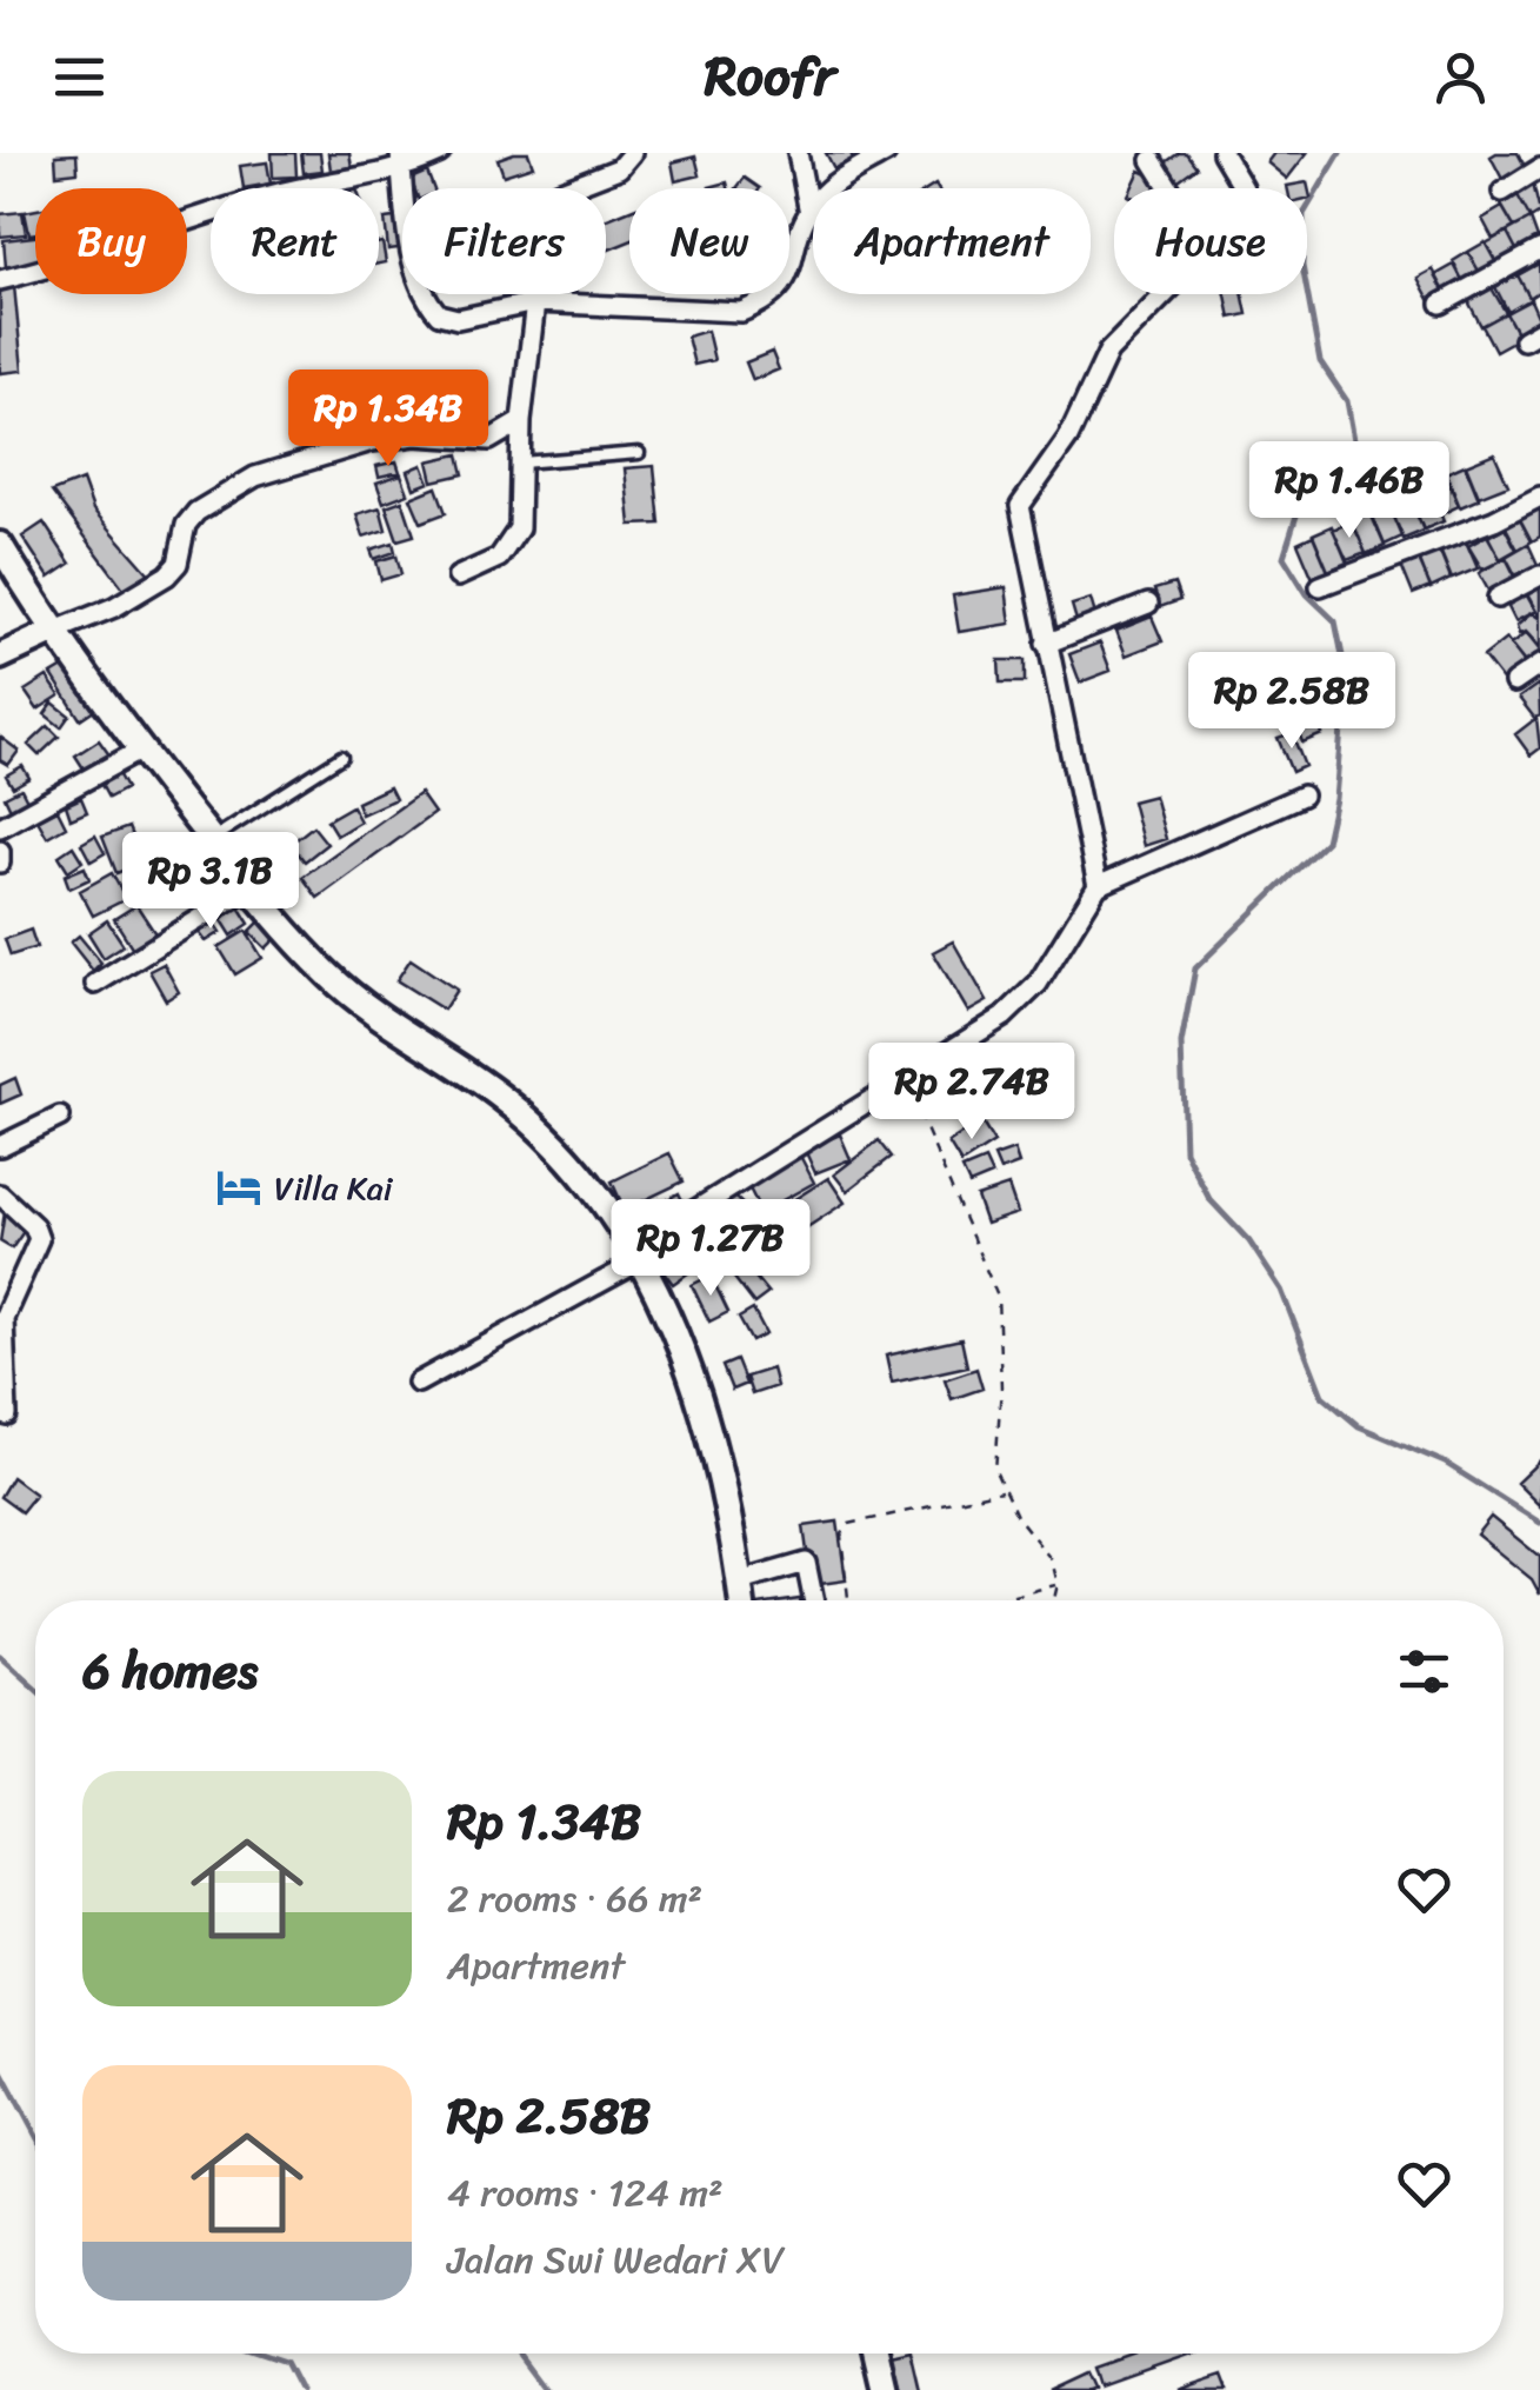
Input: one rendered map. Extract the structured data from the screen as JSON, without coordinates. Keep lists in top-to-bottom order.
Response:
{
  "places": {
    "hotel": ["Villa Kai"]
  },
  "page": {
    "header": "Roofr",
    "chip": [
      "Buy",
      "Rent",
      "Filters",
      "New",
      "Apartment",
      "House"
    ],
    "price": [
      "Rp 1.34B",
      "Rp 1.46B",
      "Rp 2.58B",
      "Rp 3.1B",
      "Rp 2.74B",
      "Rp 1.27B"
    ],
    "heading": "6 homes",
    "list": [
      {
        "name": "Rp 1.34B",
        "note": "2 rooms · 66 m² · Apartment"
      },
      {
        "name": "Rp 2.58B",
        "note": "4 rooms · 124 m² · Jalan Swi Wedari XV"
      }
    ]
  }
}
